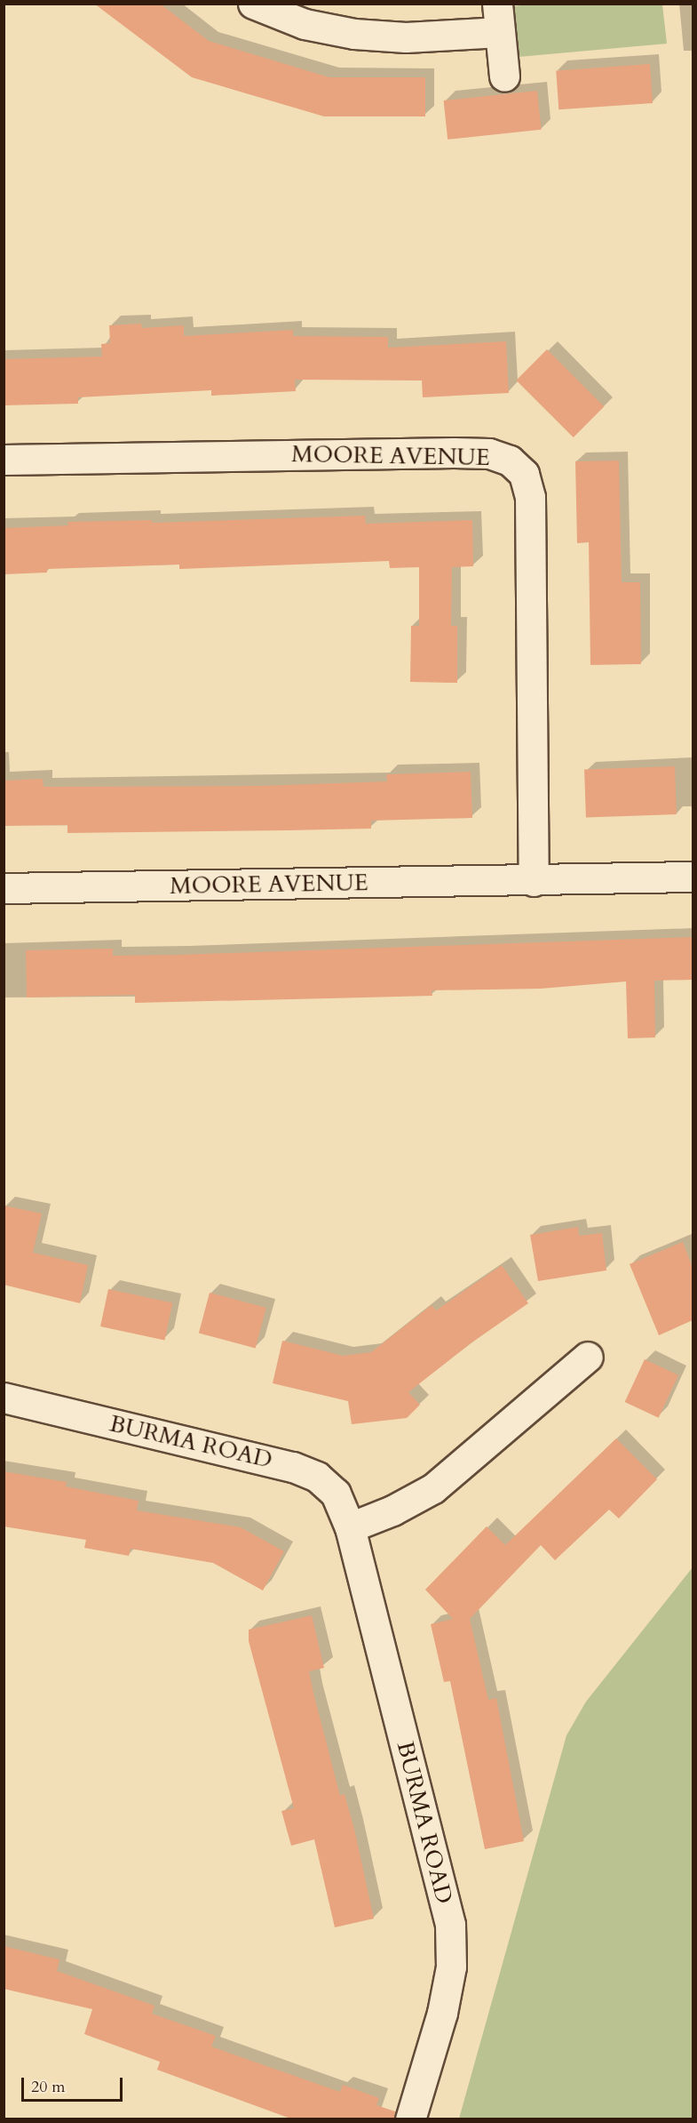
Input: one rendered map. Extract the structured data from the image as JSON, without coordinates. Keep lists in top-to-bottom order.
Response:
{
  "streets": {
    "street": ["MOORE AVENUE", "BURMA ROAD"]
  },
  "scale_bar": "20 m"
}
